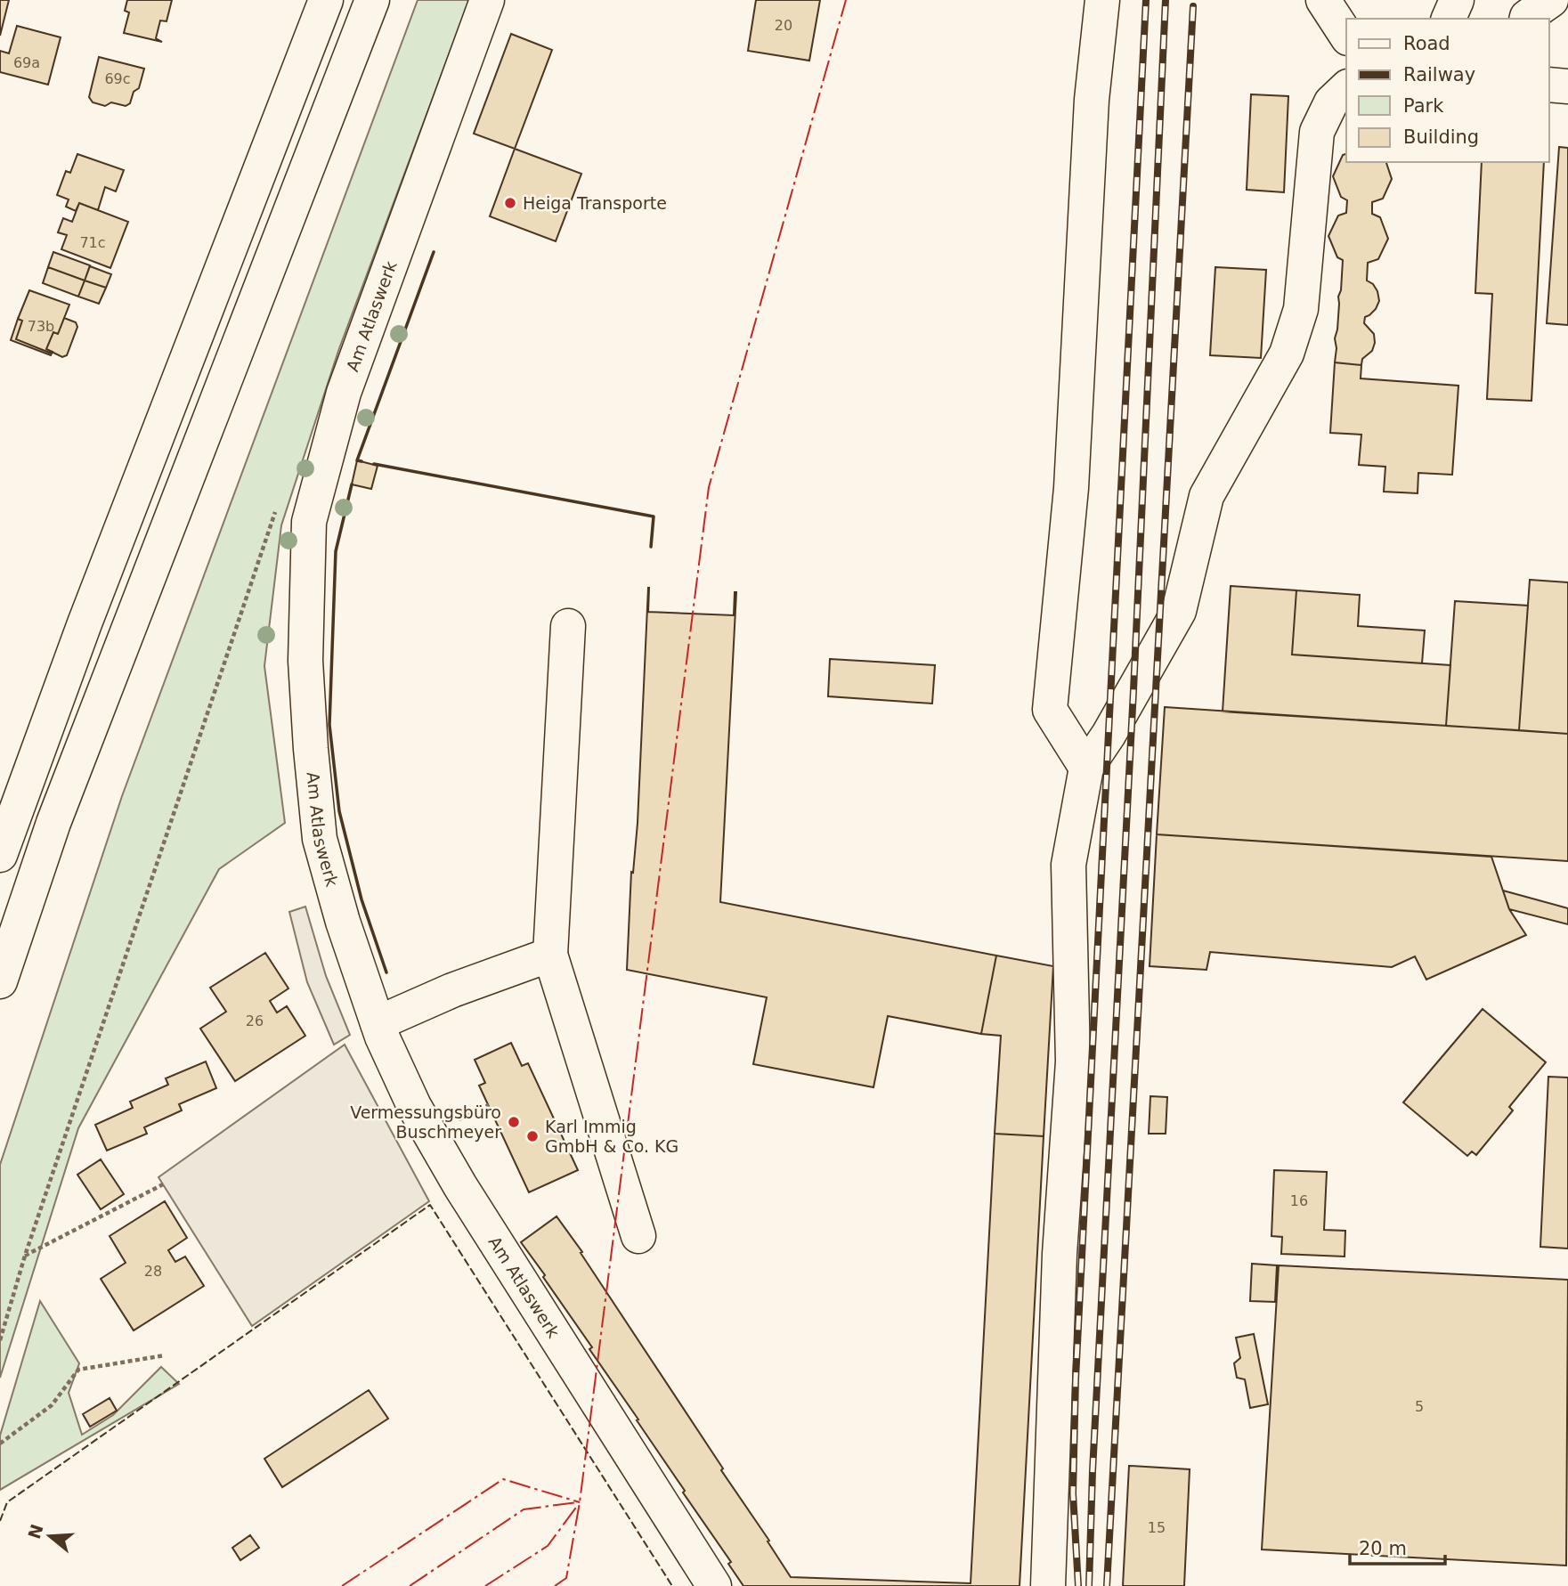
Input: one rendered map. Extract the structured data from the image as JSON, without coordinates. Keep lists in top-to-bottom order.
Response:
{
  "streets": {
    "main road": ["Am Atlaswerk"]
  },
  "places": ["Heiga Transporte", "Vermessungsbüro Buschmeyer", "Karl Immig GmbH & Co. KG"],
  "house_numbers": [
    "20",
    "69a",
    "69c",
    "71c",
    "73b",
    "26",
    "16",
    "28",
    "5",
    "15"
  ],
  "legend": [
    "Road",
    "Railway",
    "Park",
    "Building"
  ],
  "scale_bar": "20 m",
  "north": "left"
}
